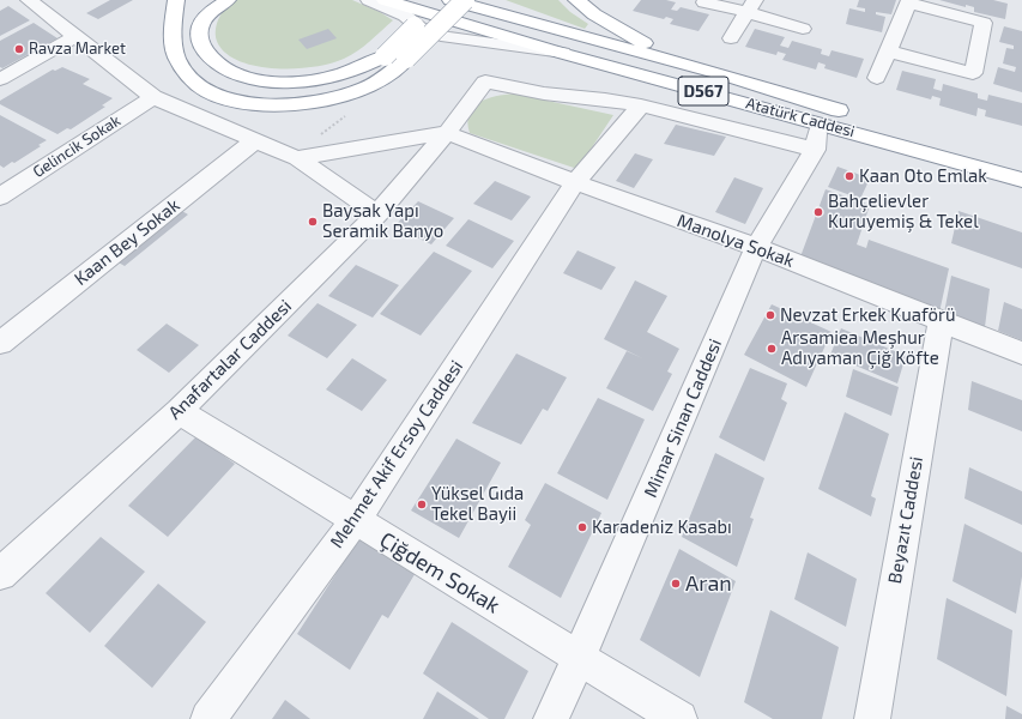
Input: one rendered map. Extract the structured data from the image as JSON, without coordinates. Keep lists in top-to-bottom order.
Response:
{
  "streets": {
    "highway": ["D567", "Atatürk Caddesi"],
    "street": [
      "Gelincik Sokak",
      "Manolya Sokak",
      "Kaan Bey Sokak",
      "Anafartalar Caddesi",
      "Mimar Sinan Caddesi",
      "Mehmet Akif Ersoy Caddesi",
      "Beyazıt Caddesi",
      "Çiğdem Sokak"
    ]
  },
  "crossings": [
    ["Atatürk Caddesi", "Mimar Sinan Caddesi"],
    ["Manolya Sokak", "Anafartalar Caddesi"],
    ["Manolya Sokak", "Mimar Sinan Caddesi"],
    ["Manolya Sokak", "Mehmet Akif Ersoy Caddesi"],
    ["Manolya Sokak", "Beyazıt Caddesi"],
    ["Anafartalar Caddesi", "Mehmet Akif Ersoy Caddesi"],
    ["Anafartalar Caddesi", "Çiğdem Sokak"],
    ["Mimar Sinan Caddesi", "Çiğdem Sokak"],
    ["Mehmet Akif Ersoy Caddesi", "Çiğdem Sokak"]
  ],
  "places": [
    "Ravza Market",
    "Kaan Oto Emlak",
    "Bahçelievler Kuruyemiş & Tekel",
    "Baysak Yapı Seramik Banyo",
    "Nevzat Erkek Kuaförü",
    "Arsamiea Meşhur Adıyaman Çiğ Köfte",
    "Yüksel Gıda Tekel Bayii",
    "Karadeniz Kasabı",
    "Aran"
  ]
}
